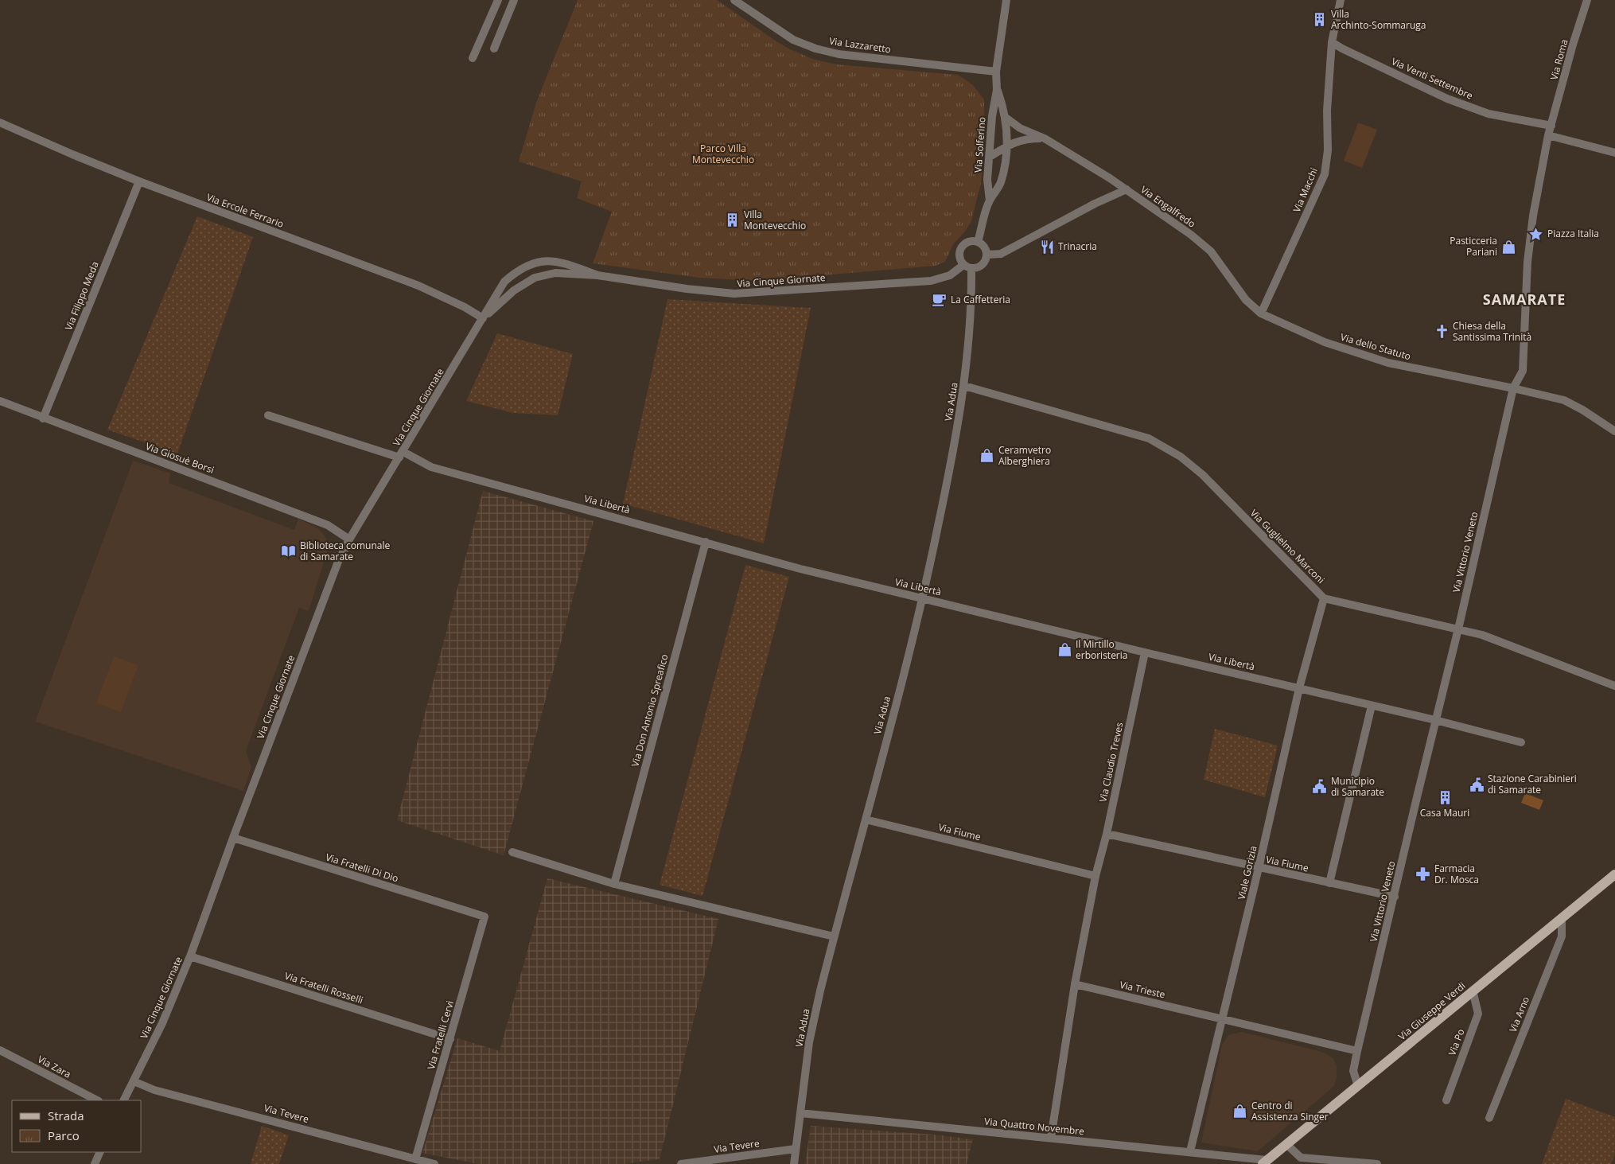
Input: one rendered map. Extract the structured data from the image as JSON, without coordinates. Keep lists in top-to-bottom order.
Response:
{
  "streets": {
    "main road": ["Via Giuseppe Verdi"],
    "street": [
      "Via Lazzaretto",
      "Via Roma",
      "Via Venti Settembre",
      "Via Solferino",
      "Via Macchi",
      "Via Engalfredo",
      "Via Ercole Ferrario",
      "Via Cinque Giornate",
      "Via Filippo Meda",
      "Via dello Statuto",
      "Via Adua",
      "Via Giosuè Borsi",
      "Via Libertà",
      "Via Guglielmo Marconi",
      "Via Vittorio Veneto",
      "Via Don Antonio Spreafico",
      "Via Claudio Treves",
      "Via Fiume",
      "Via Fratelli Di Dio",
      "Viale Gorizia",
      "Via Fratelli Rosselli",
      "Via Trieste",
      "Via Arno",
      "Via Fratelli Cervi",
      "Via Po",
      "Via Zara",
      "Via Tevere",
      "Via Quattro Novembre"
    ]
  },
  "crossings": [
    ["Via Lazzaretto", "Via Solferino"],
    ["Via Roma", "Via Venti Settembre"],
    ["Via Venti Settembre", "Via Macchi"],
    ["Via Solferino", "Via Engalfredo"],
    ["Via Solferino", "Via Cinque Giornate"],
    ["Via Solferino", "Via Adua"],
    ["Via Macchi", "Via Engalfredo"],
    ["Via Macchi", "Via dello Statuto"],
    ["Via Engalfredo", "Via dello Statuto"],
    ["Via Ercole Ferrario", "Via Cinque Giornate"],
    ["Via Ercole Ferrario", "Via Filippo Meda"],
    ["Via Cinque Giornate", "Via Adua"],
    ["Via Cinque Giornate", "Via Giosuè Borsi"],
    ["Via Cinque Giornate", "Via Libertà"],
    ["Via Cinque Giornate", "Via Fratelli Di Dio"],
    ["Via Cinque Giornate", "Via Fratelli Rosselli"],
    ["Via Cinque Giornate", "Via Tevere"],
    ["Via Filippo Meda", "Via Giosuè Borsi"],
    ["Via dello Statuto", "Via Vittorio Veneto"],
    ["Via Adua", "Via Libertà"],
    ["Via Adua", "Via Guglielmo Marconi"],
    ["Via Adua", "Via Fiume"],
    ["Via Adua", "Via Tevere"],
    ["Via Adua", "Via Quattro Novembre"],
    ["Via Libertà", "Via Vittorio Veneto"],
    ["Via Libertà", "Via Don Antonio Spreafico"],
    ["Via Libertà", "Via Claudio Treves"],
    ["Via Libertà", "Viale Gorizia"],
    ["Via Guglielmo Marconi", "Via Vittorio Veneto"],
    ["Via Guglielmo Marconi", "Viale Gorizia"],
    ["Via Vittorio Veneto", "Via Fiume"],
    ["Via Vittorio Veneto", "Via Trieste"],
    ["Via Vittorio Veneto", "Via Giuseppe Verdi"],
    ["Via Claudio Treves", "Via Fiume"],
    ["Via Claudio Treves", "Via Trieste"],
    ["Via Fiume", "Viale Gorizia"],
    ["Via Fratelli Di Dio", "Via Fratelli Cervi"],
    ["Viale Gorizia", "Via Trieste"],
    ["Viale Gorizia", "Via Quattro Novembre"],
    ["Via Fratelli Rosselli", "Via Fratelli Cervi"],
    ["Via Giuseppe Verdi", "Via Arno"],
    ["Via Giuseppe Verdi", "Via Po"],
    ["Via Giuseppe Verdi", "Via Quattro Novembre"],
    ["Via Fratelli Cervi", "Via Tevere"]
  ],
  "districts": ["SAMARATE"],
  "parks": ["Parco Villa Montevecchio"],
  "places": {
    "building": ["Villa Archinto-Sommaruga", "Villa Montevecchio", "Casa Mauri"],
    "place": ["Piazza Italia"],
    "restaurant": ["Trinacria"],
    "shop": [
      "Pasticceria Pariani",
      "Ceramvetro Alberghiera",
      "Il Mirtillo erboristeria",
      "Centro di Assistenza Singer"
    ],
    "cafe": ["La Caffetteria"],
    "church": ["Chiesa della Santissima Trinità"],
    "library": ["Biblioteca comunale di Samarate"],
    "public building": ["Stazione Carabinieri di Samarate", "Municipio di Samarate"],
    "pharmacy": ["Farmacia Dr. Mosca"]
  },
  "legend": ["Strada", "Parco"]
}
